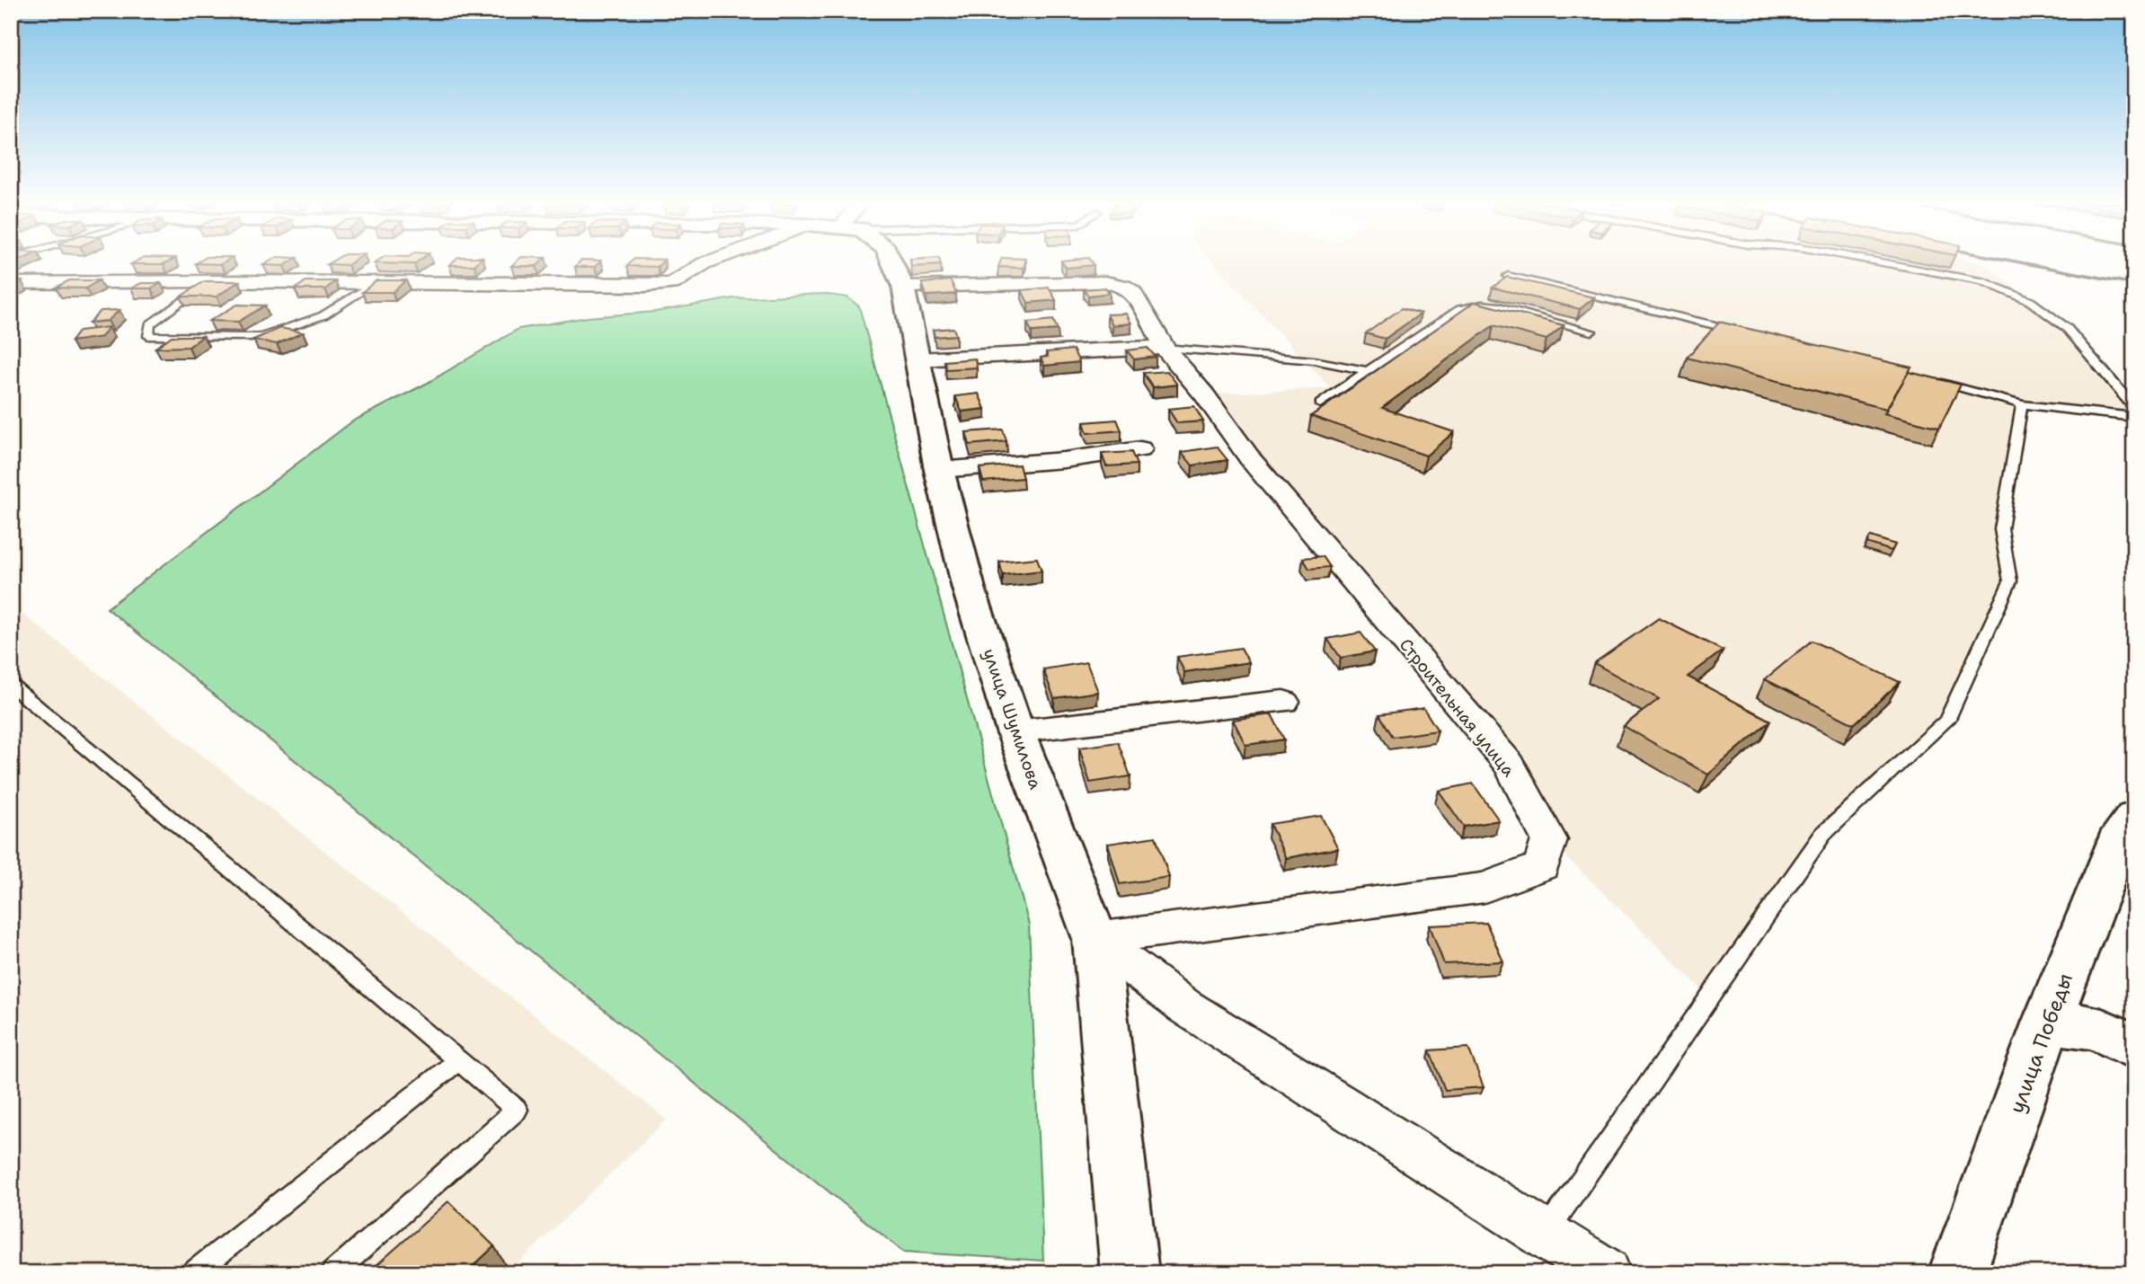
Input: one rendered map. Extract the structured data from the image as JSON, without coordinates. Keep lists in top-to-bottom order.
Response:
{
  "streets": {
    "main road": ["улица Шумилова", "улица Победы"],
    "street": ["Строительная улица"]
  },
  "crossings": [
    ["Строительная улица", "улица Шумилова"]
  ]
}
